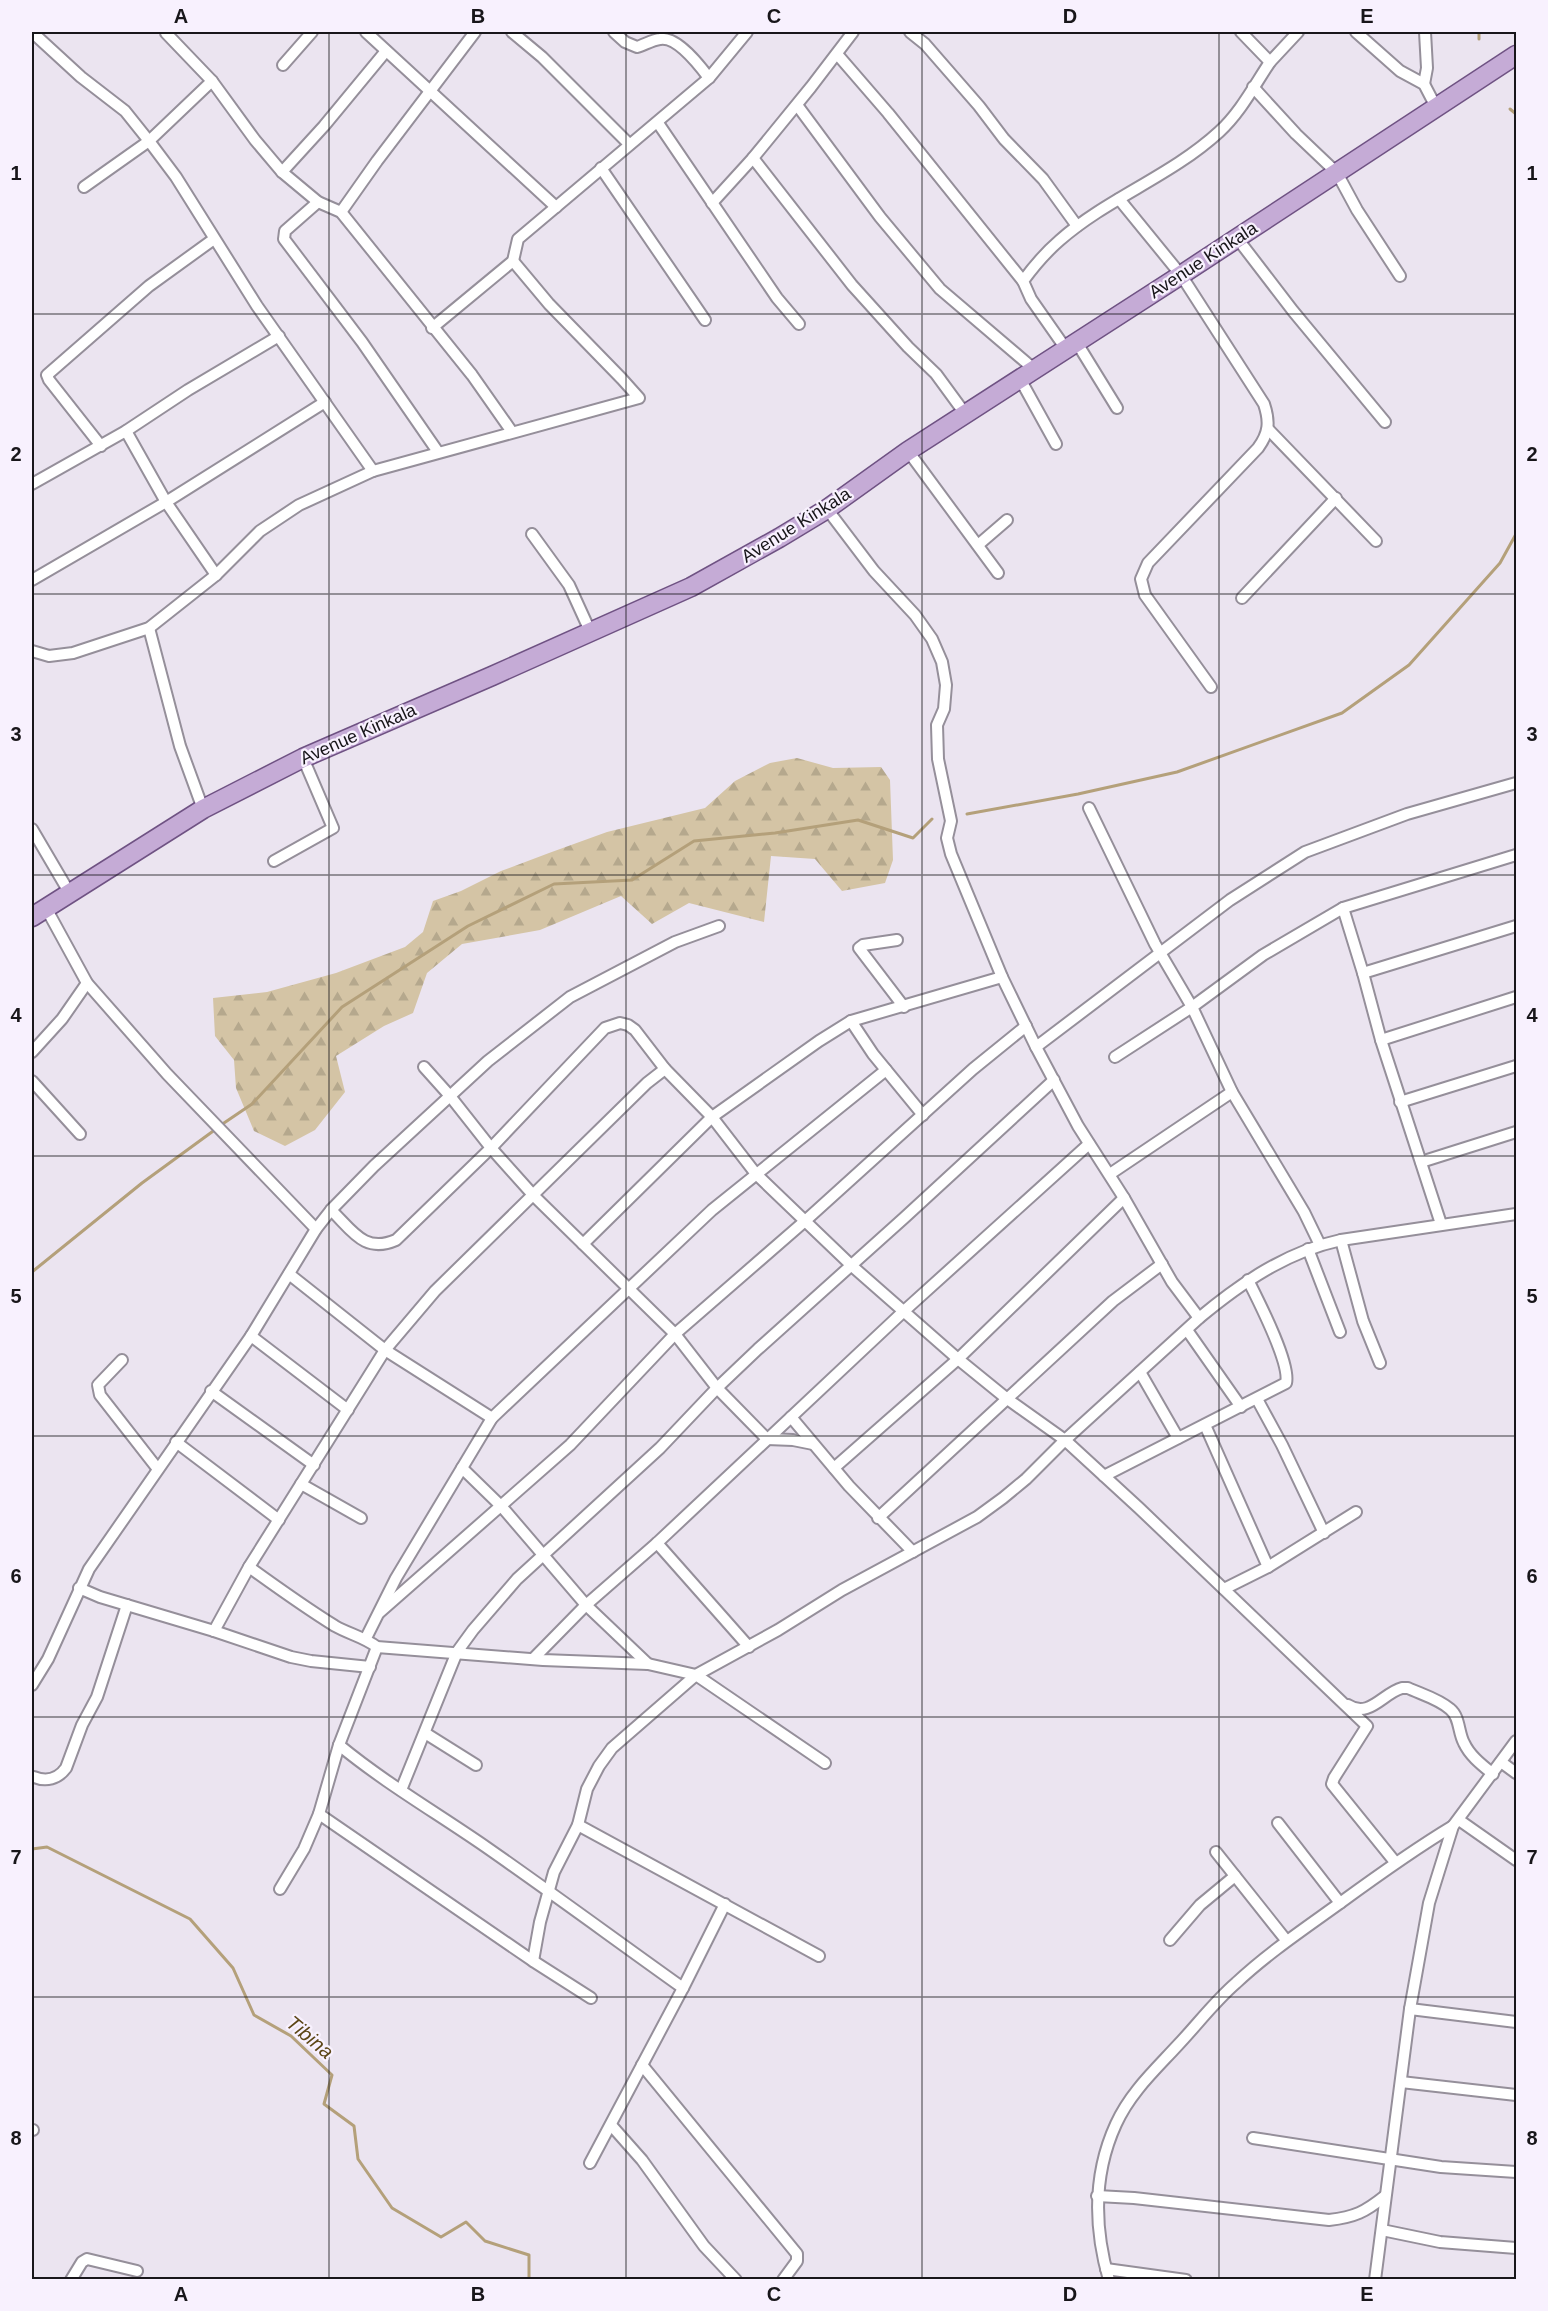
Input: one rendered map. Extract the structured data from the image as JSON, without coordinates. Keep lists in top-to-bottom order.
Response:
{
  "streets": {
    "main road": ["Avenue Kinkala"]
  },
  "water": ["Tibina"],
  "grid": {
    "columns": [
      "A",
      "B",
      "C",
      "D",
      "E"
    ],
    "rows": [
      "1",
      "2",
      "3",
      "4",
      "5",
      "6",
      "7",
      "8"
    ]
  }
}
